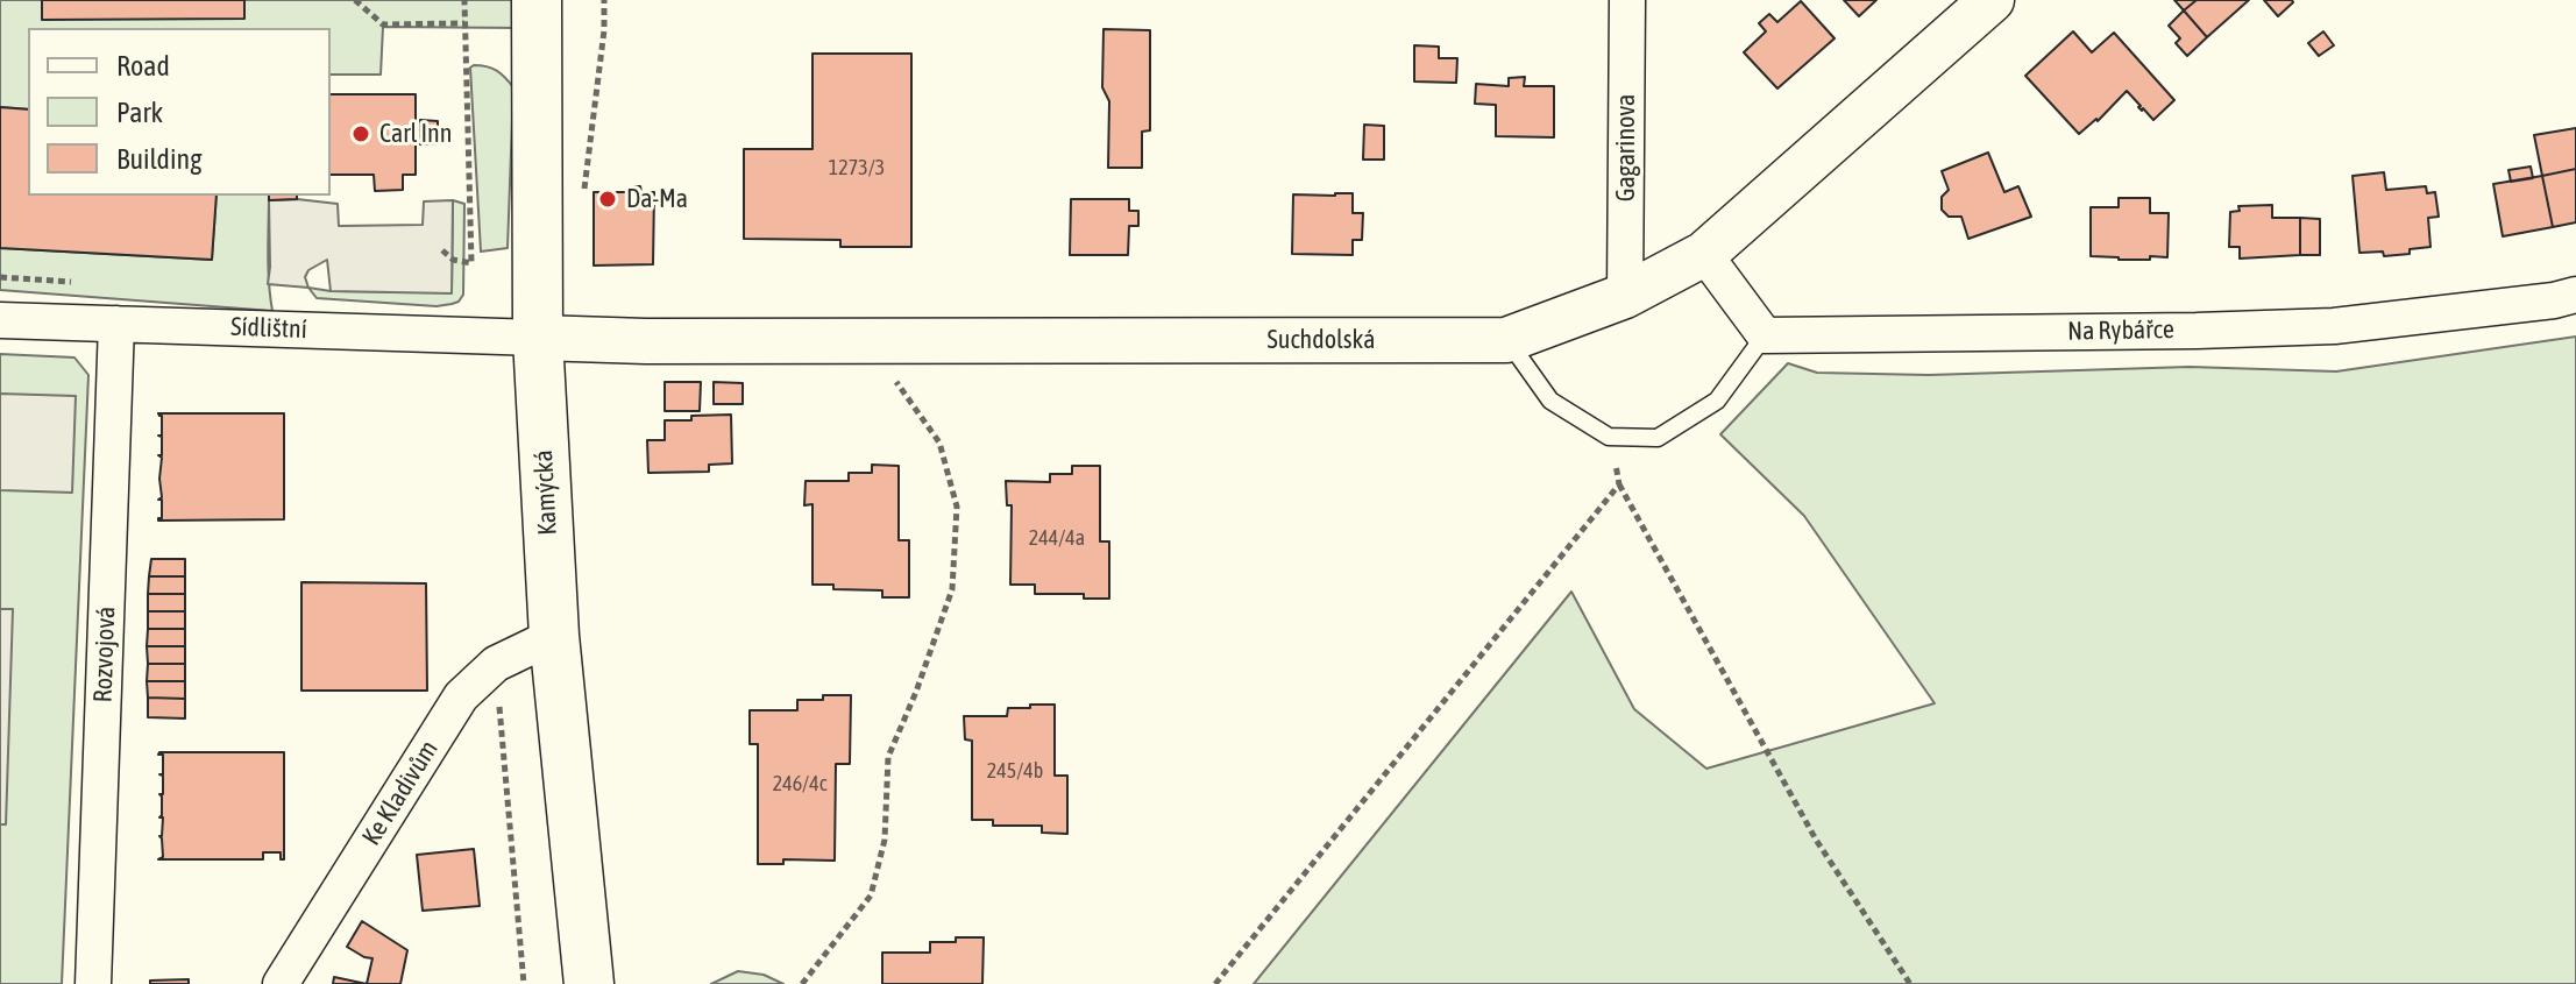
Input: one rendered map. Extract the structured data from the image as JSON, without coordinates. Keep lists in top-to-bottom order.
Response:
{
  "streets": {
    "main road": ["Kamýcká"],
    "street": [
      "Gagarinova",
      "Sídlištní",
      "Na Rybářce",
      "Suchdolská",
      "Rozvojová",
      "Ke Kladivům"
    ]
  },
  "crossings": [
    ["Gagarinova", "Suchdolská"],
    ["Sídlištní", "Suchdolská"],
    ["Sídlištní", "Kamýcká"],
    ["Sídlištní", "Rozvojová"],
    ["Suchdolská", "Kamýcká"],
    ["Kamýcká", "Ke Kladivům"]
  ],
  "places": ["Carl Inn", "Da-Ma"],
  "house_numbers": [
    "1273/3",
    "244/4a",
    "245/4b",
    "246/4c"
  ],
  "legend": ["Road", "Park", "Building"]
}
